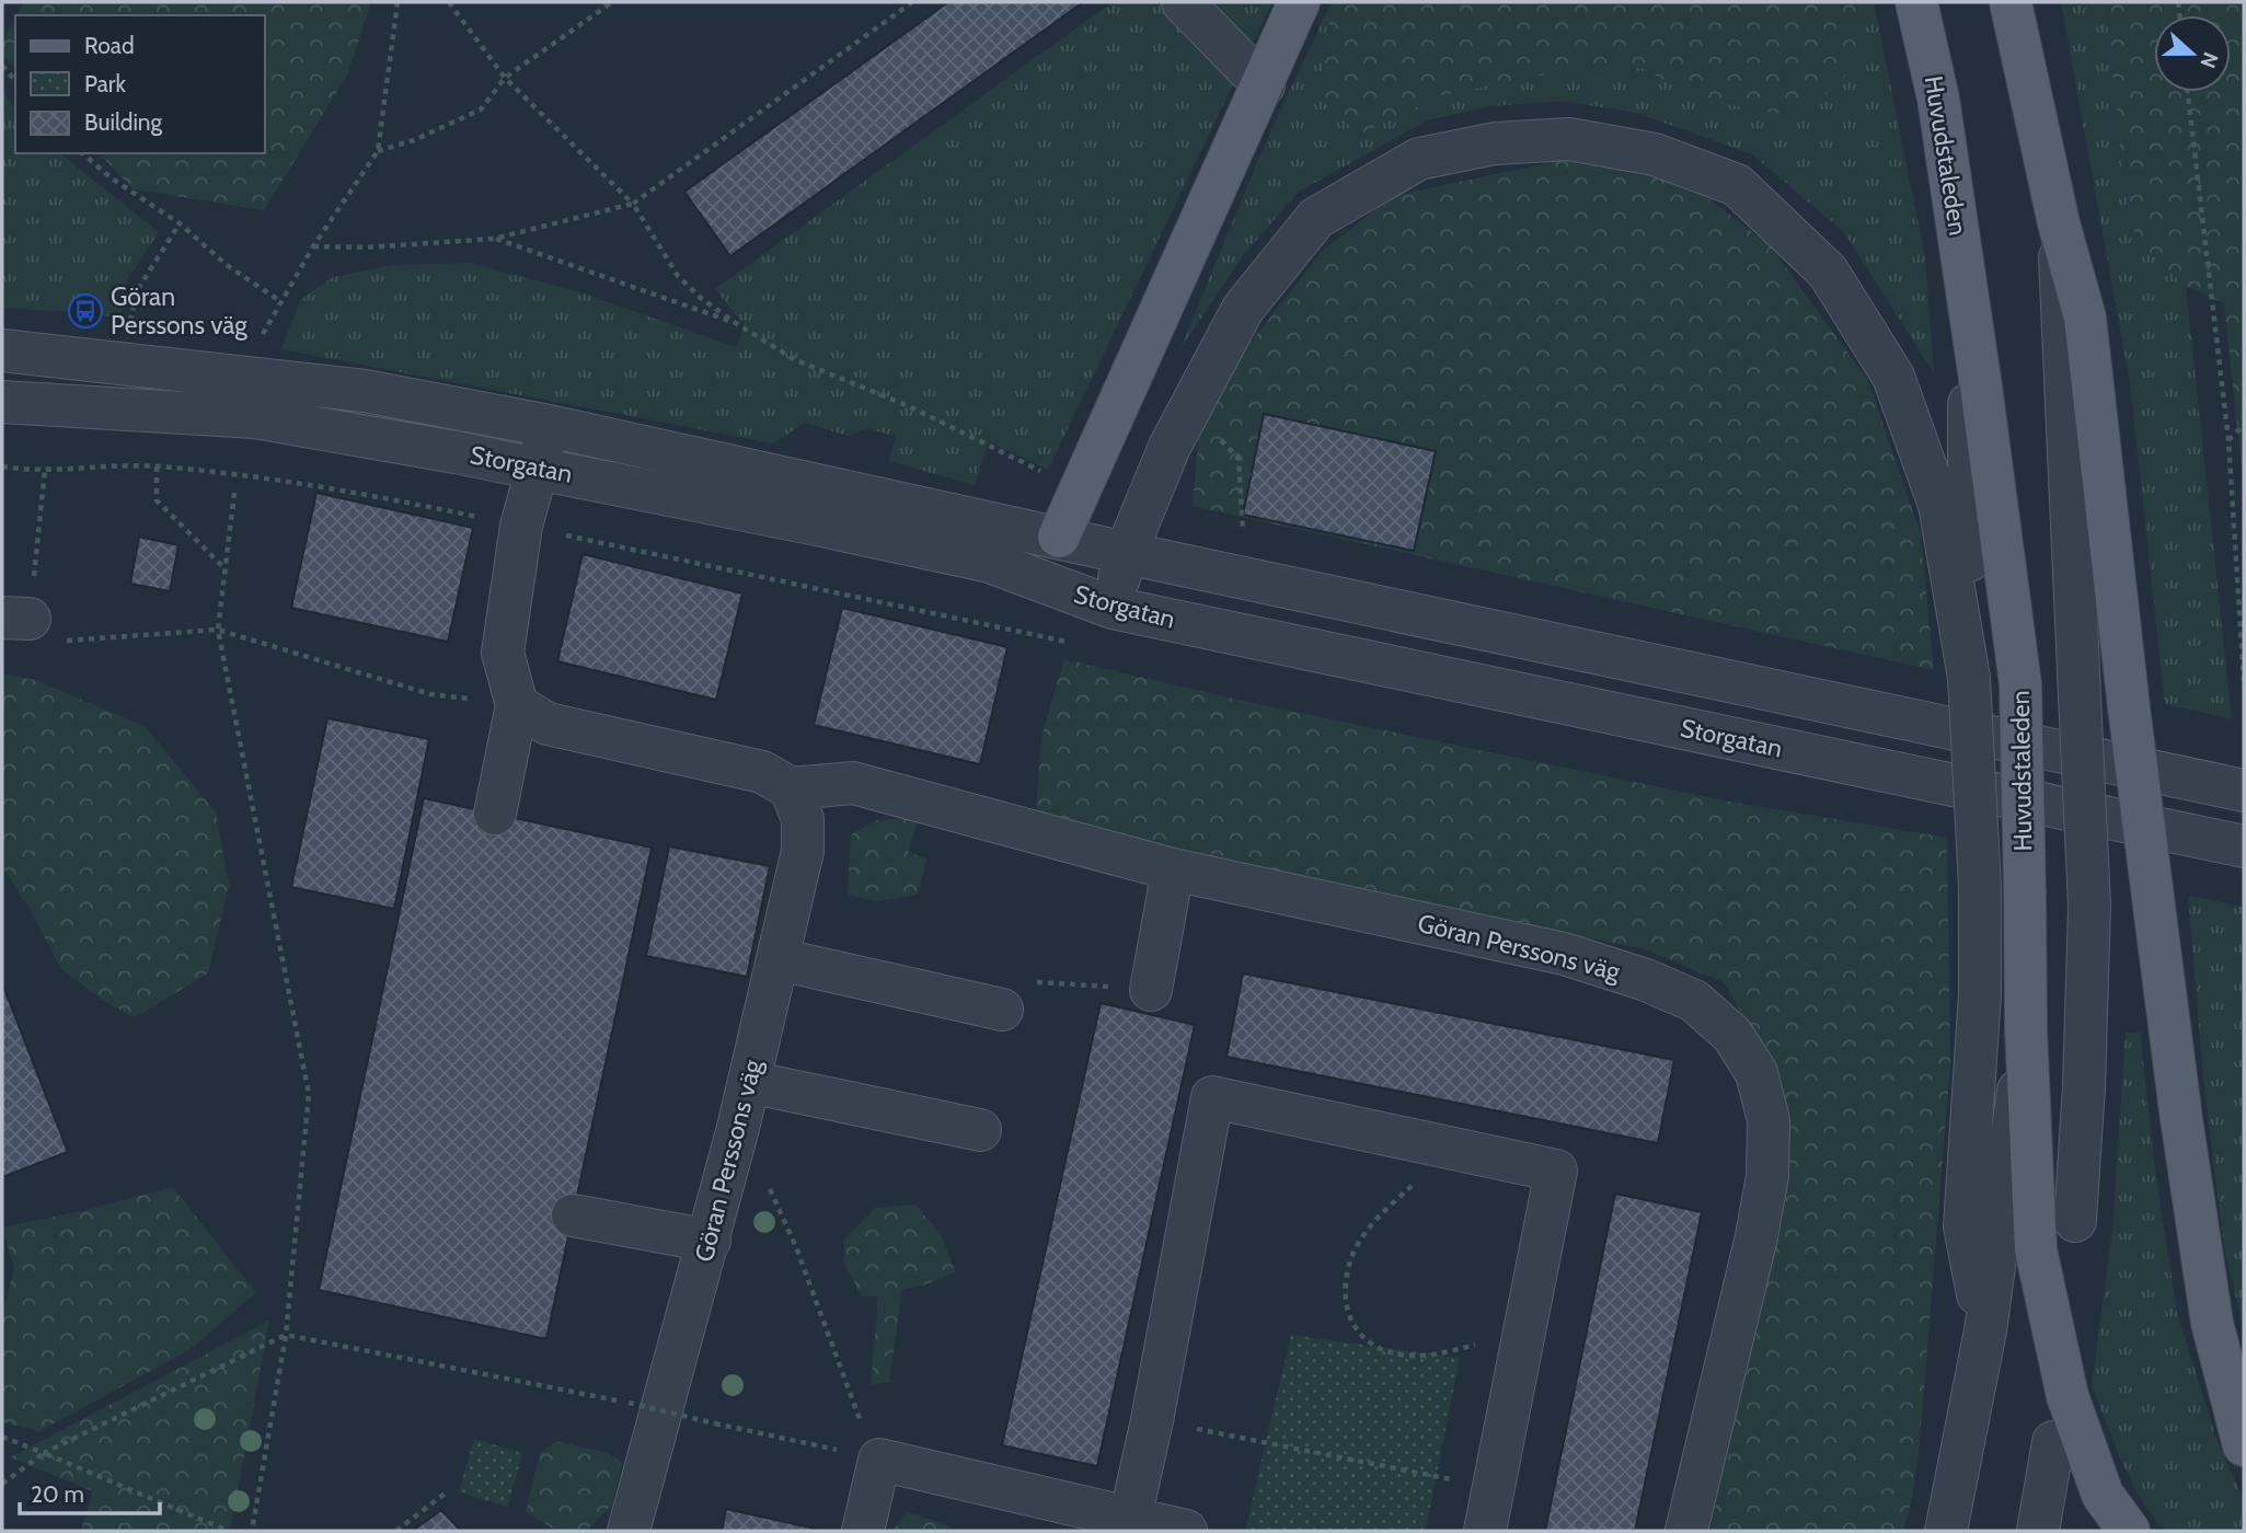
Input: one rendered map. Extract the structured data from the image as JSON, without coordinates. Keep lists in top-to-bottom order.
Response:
{
  "streets": {
    "main road": ["Huvudstaleden"],
    "street": ["Storgatan", "Göran Perssons väg"]
  },
  "places": {
    "bus stop": ["Göran Perssons väg"]
  },
  "legend": ["Road", "Park", "Building"],
  "scale_bar": "20 m",
  "north": "right"
}
